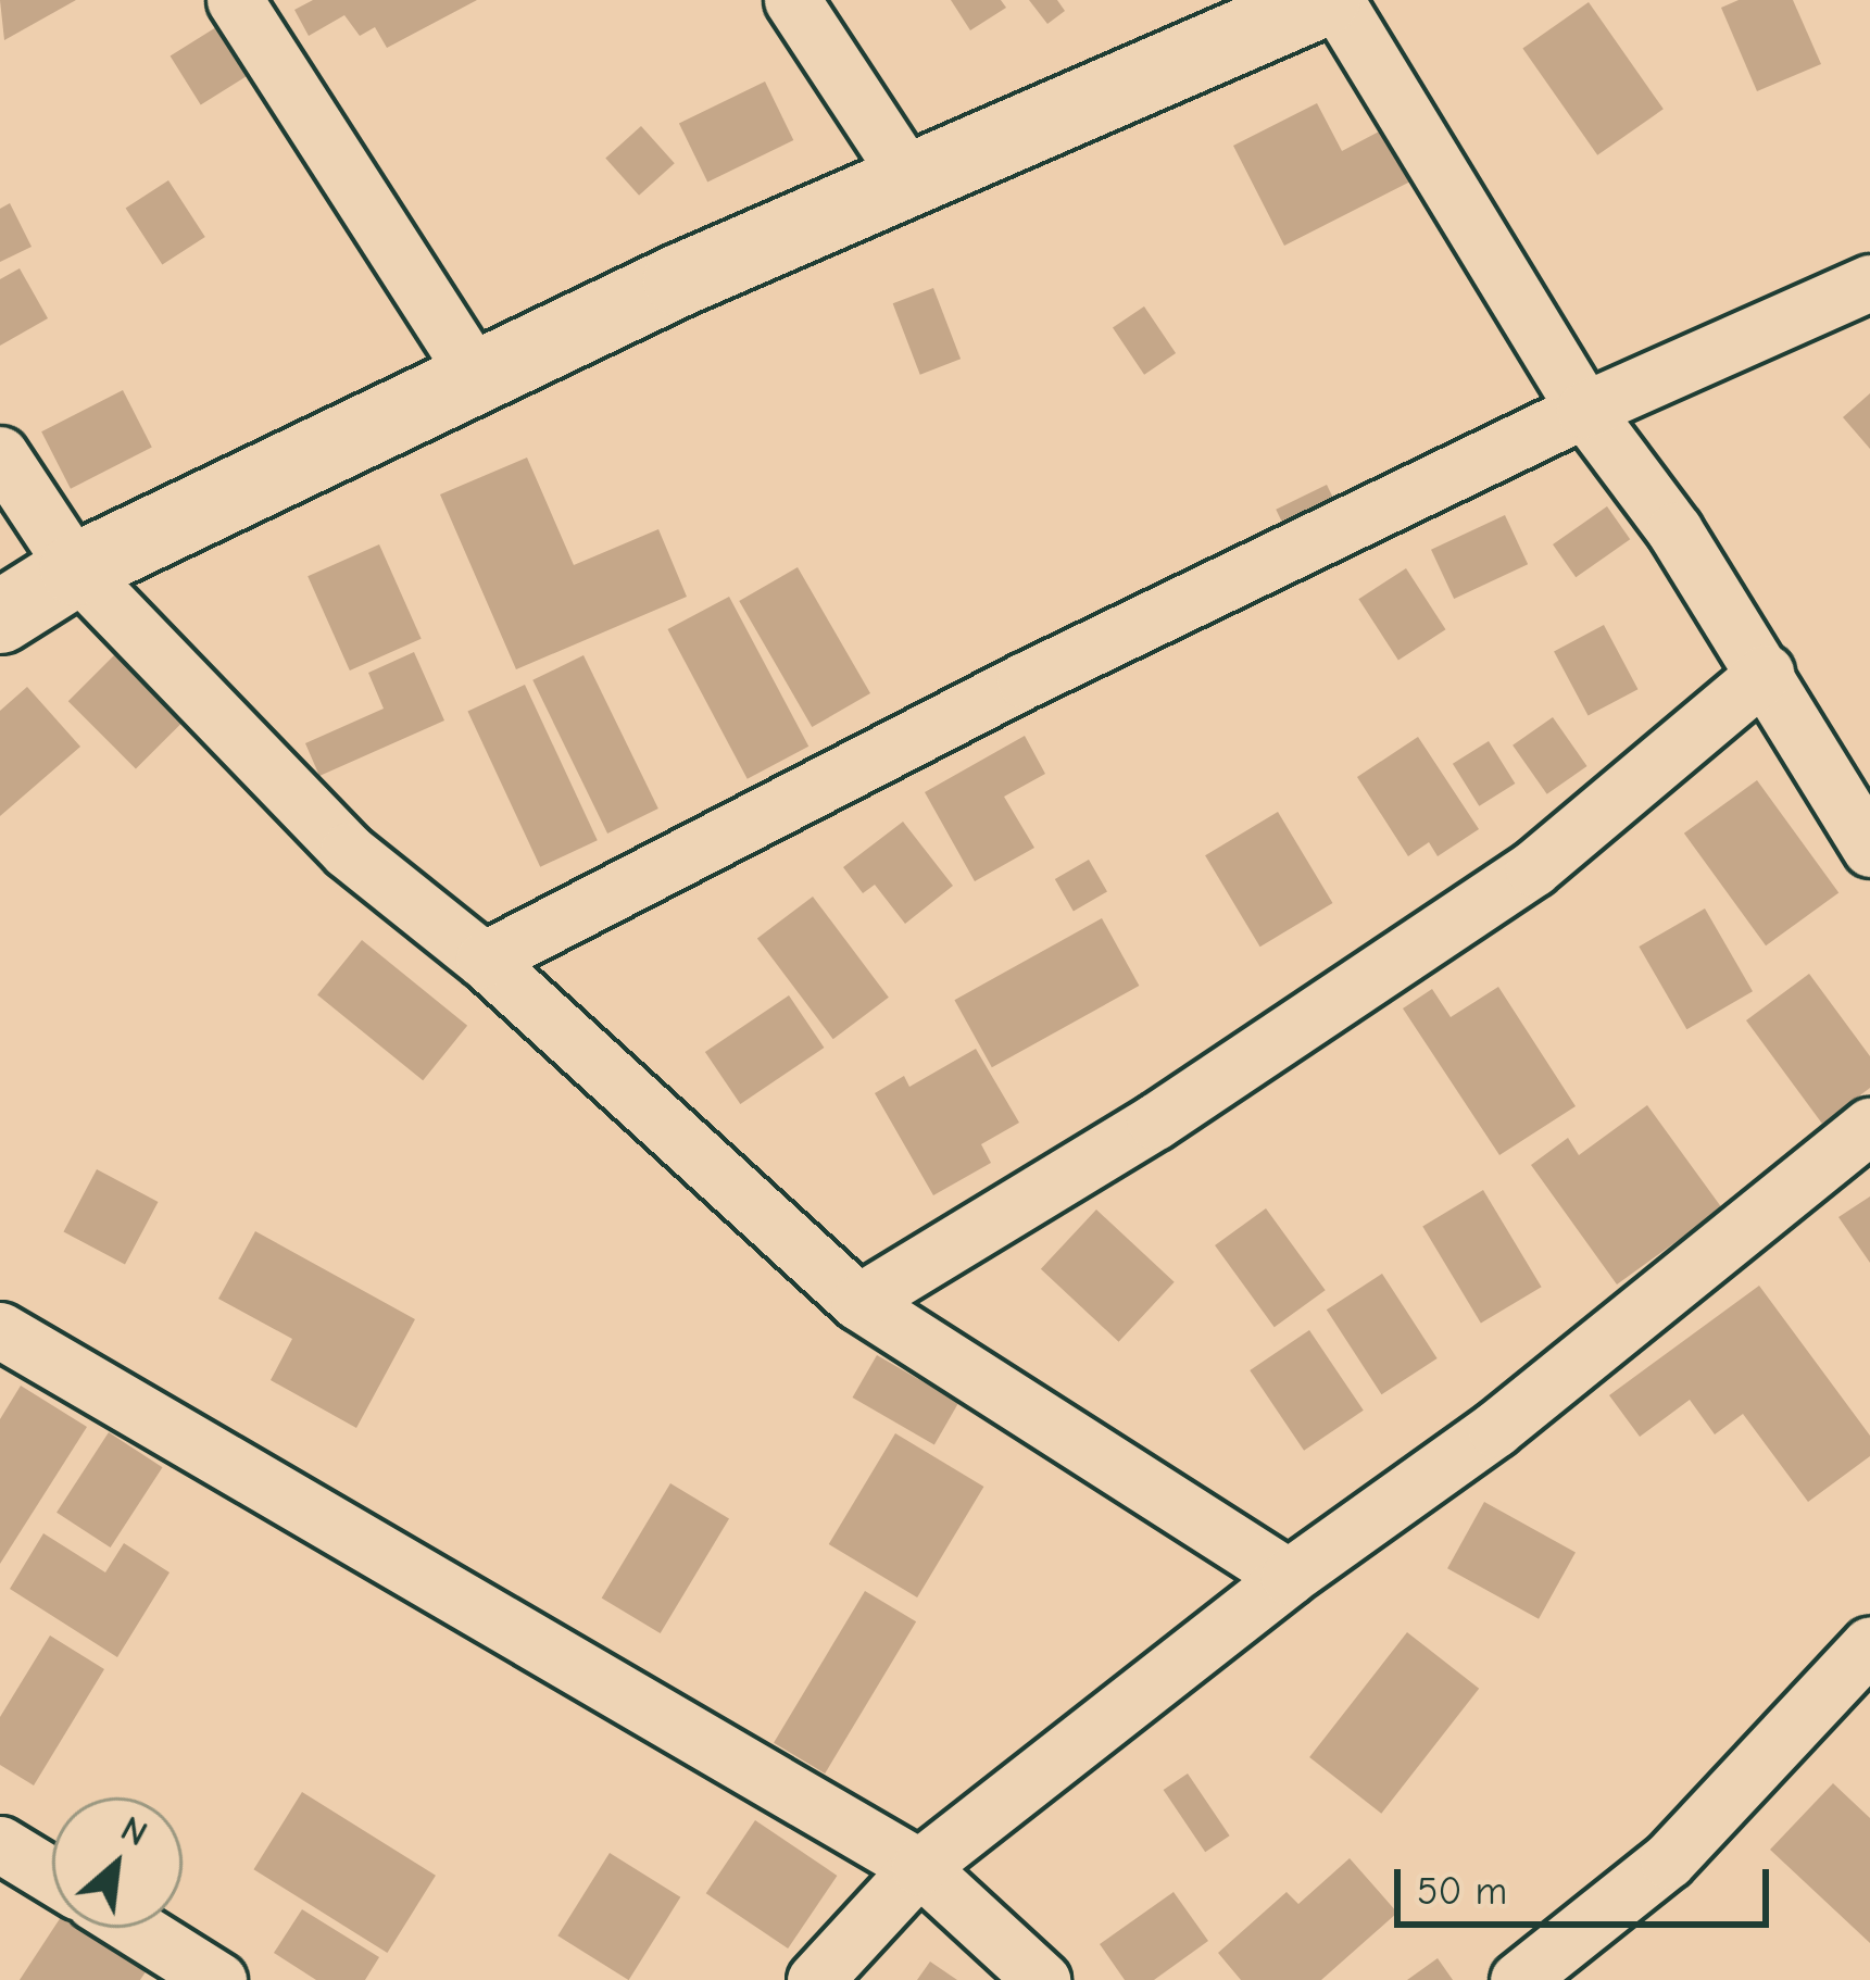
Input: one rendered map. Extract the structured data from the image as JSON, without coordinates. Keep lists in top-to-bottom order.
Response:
{
  "scale_bar": "50 m",
  "north": "top right"
}
